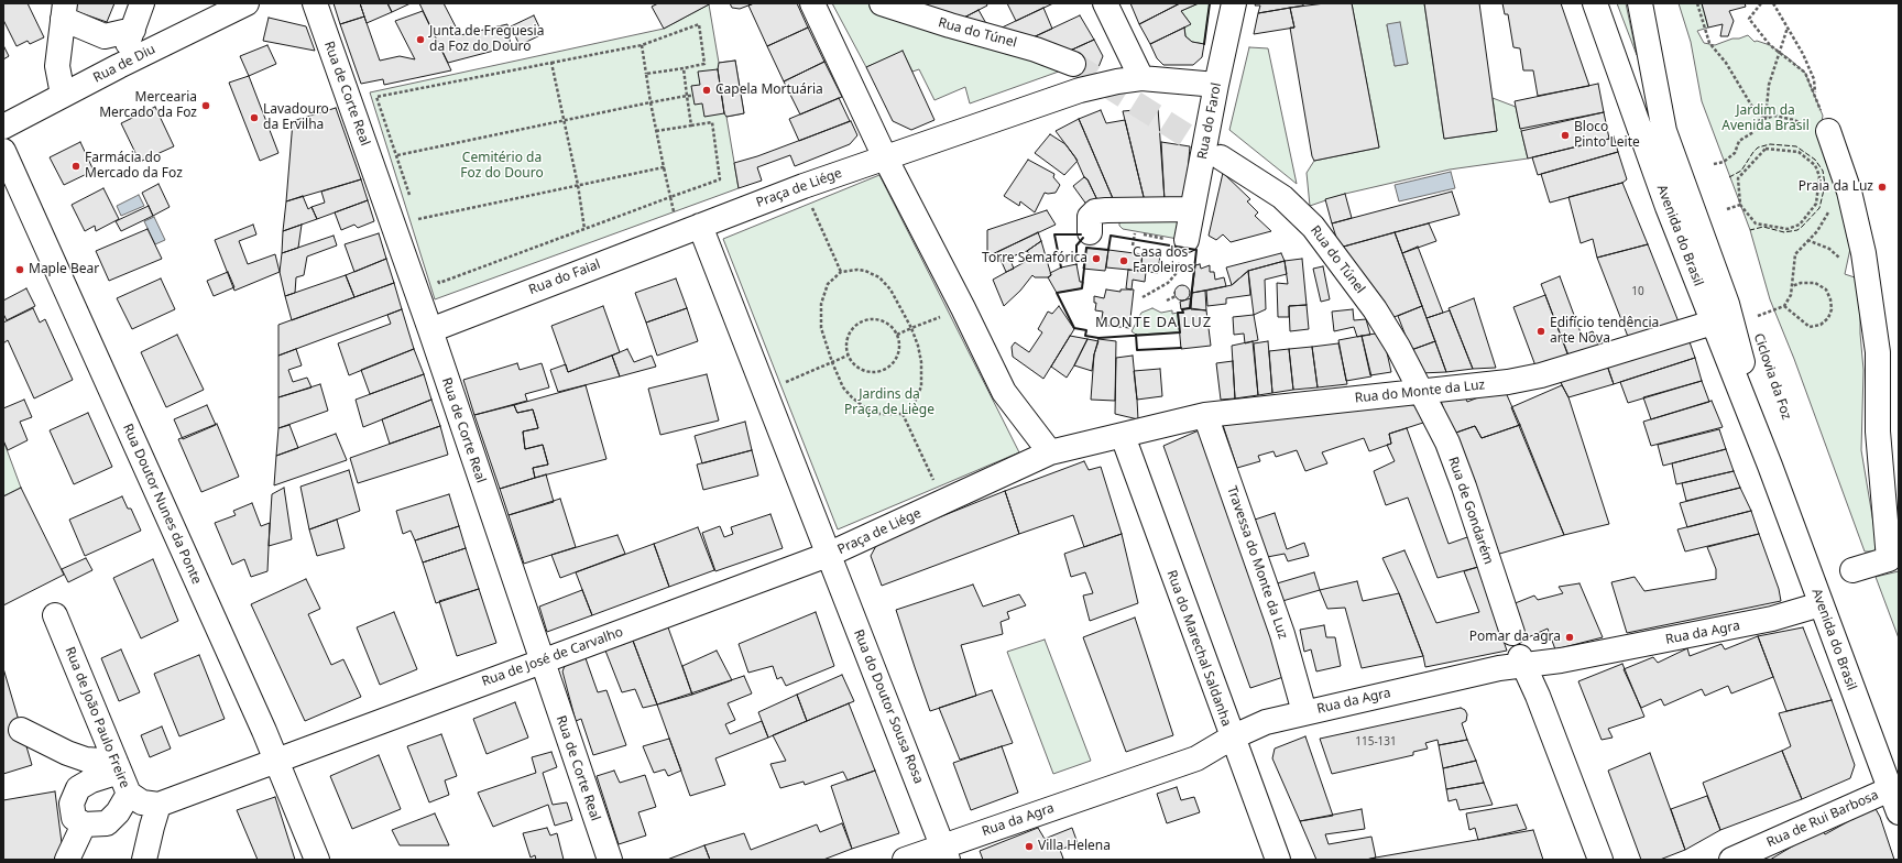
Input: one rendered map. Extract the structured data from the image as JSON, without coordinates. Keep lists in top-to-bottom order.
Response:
{
  "streets": {
    "street": [
      "Rua do Túnel",
      "Rua de Diu",
      "Rua de Corte Real",
      "Rua do Farol",
      "Praça de Liége",
      "Avenida do Brasil",
      "Rua do Faial",
      "Rua do Monte da Luz",
      "Rua Doutor Nunes da Ponte",
      "Rua de Gondarém",
      "Travessa do Monte da Luz",
      "Rua da Agra",
      "Rua do Marechal Saldanha",
      "Rua de José de Carvalho",
      "Rua do Doutor Sousa Rosa",
      "Rua de João Paulo Freire",
      "Rua de Rui Barbosa"
    ]
  },
  "crossings": [
    ["Rua do Túnel", "Rua do Monte da Luz"],
    ["Rua do Túnel", "Rua de Gondarém"],
    ["Rua de Corte Real", "Rua do Faial"],
    ["Rua de Corte Real", "Rua de José de Carvalho"],
    ["Rua do Farol", "Praça de Liége"],
    ["Praça de Liége", "Rua do Faial"],
    ["Praça de Liége", "Rua do Monte da Luz"],
    ["Praça de Liége", "Rua de José de Carvalho"],
    ["Praça de Liége", "Rua do Doutor Sousa Rosa"],
    ["Avenida do Brasil", "Rua do Monte da Luz"],
    ["Avenida do Brasil", "Rua da Agra"],
    ["Avenida do Brasil", "Rua de Rui Barbosa"],
    ["Rua do Monte da Luz", "Rua de Gondarém"],
    ["Rua do Monte da Luz", "Travessa do Monte da Luz"],
    ["Rua do Monte da Luz", "Rua do Marechal Saldanha"],
    ["Rua Doutor Nunes da Ponte", "Rua de José de Carvalho"],
    ["Travessa do Monte da Luz", "Rua da Agra"],
    ["Rua da Agra", "Rua do Marechal Saldanha"],
    ["Rua da Agra", "Rua do Doutor Sousa Rosa"],
    ["Rua de José de Carvalho", "Rua do Doutor Sousa Rosa"]
  ],
  "districts": ["MONTE DA LUZ"],
  "parks": ["Jardim da Avenida Brasil", "Cemitério da Foz do Douro", "Jardins da Praça de Liège"],
  "places": [
    "Junta de Freguesia da Foz do Douro",
    "Capela Mortuária",
    "Mercearia Mercado da Foz",
    "Lavadouro da Ervilha",
    "Bloco Pinto Leite",
    "Farmácia do Mercado da Foz",
    "Praia da Luz",
    "Torre Semafórica",
    "Casa dos Faroleiros",
    "Maple Bear",
    "Edifício tendência arte Nova",
    "Pomar da agra",
    "Villa Helena"
  ],
  "house_numbers": ["10", "115-131"]
}
